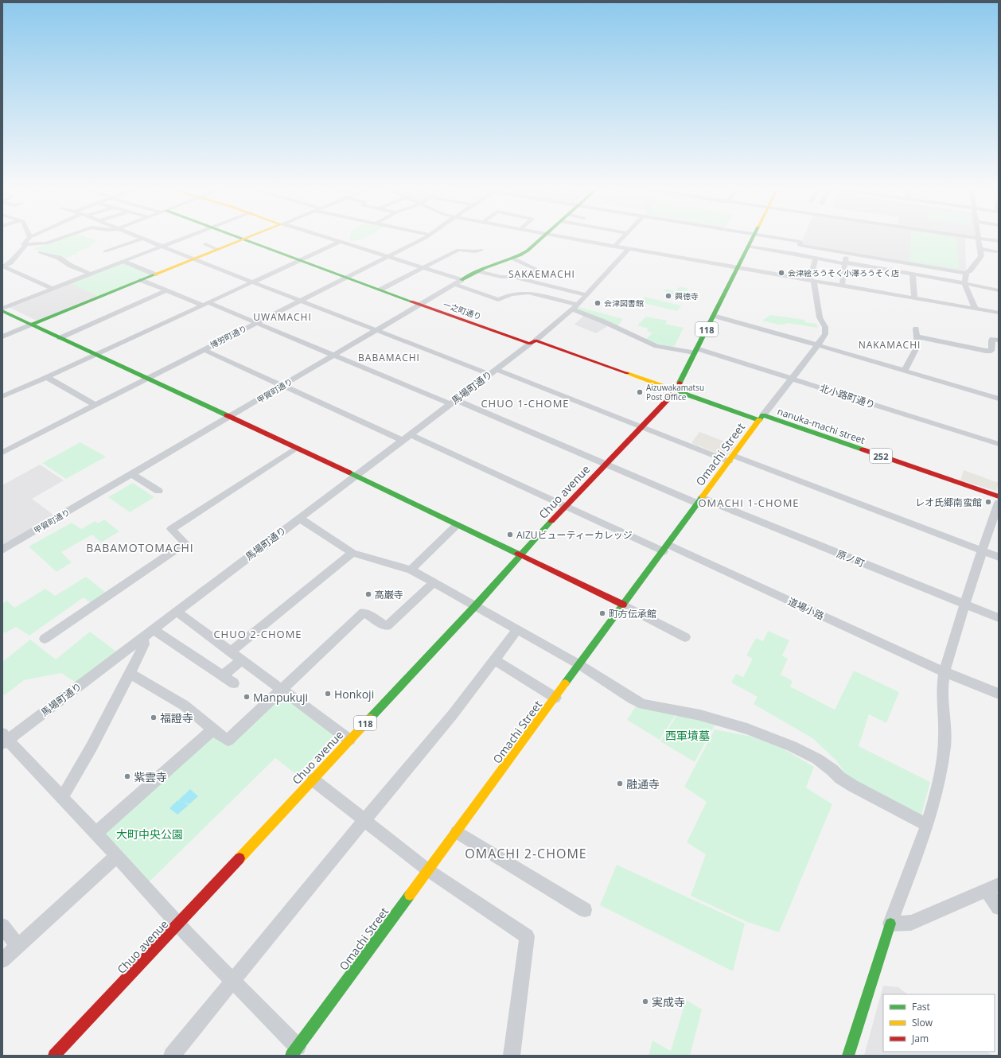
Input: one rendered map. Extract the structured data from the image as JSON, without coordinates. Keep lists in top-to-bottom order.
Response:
{
  "streets": {
    "main road": [
      "一之町通り",
      "118",
      "甲賀町通り",
      "nanuka-machi street",
      "Omachi Street",
      "252",
      "Chuo avenue"
    ],
    "street": [
      "博労町通り",
      "馬場町通り",
      "北小路町通り",
      "原ノ町",
      "道場小路"
    ]
  },
  "crossings": [
    ["一之町通り", "118"],
    ["一之町通り", "博労町通り"],
    ["一之町通り", "馬場町通り"],
    ["一之町通り", "甲賀町通り"],
    ["一之町通り", "252"],
    ["一之町通り", "Chuo avenue"],
    ["118", "北小路町通り"],
    ["118", "252"],
    ["118", "Chuo avenue"],
    ["博労町通り", "原ノ町"],
    ["博労町通り", "道場小路"],
    ["馬場町通り", "北小路町通り"],
    ["馬場町通り", "原ノ町"],
    ["馬場町通り", "道場小路"],
    ["甲賀町通り", "北小路町通り"],
    ["甲賀町通り", "原ノ町"],
    ["甲賀町通り", "道場小路"],
    ["nanuka-machi street", "Omachi Street"],
    ["nanuka-machi street", "252"],
    ["Omachi Street", "252"],
    ["Omachi Street", "原ノ町"],
    ["Omachi Street", "道場小路"],
    ["252", "Chuo avenue"],
    ["Chuo avenue", "原ノ町"],
    ["Chuo avenue", "道場小路"]
  ],
  "districts": [
    "SAKAEMACHI",
    "UWAMACHI",
    "NAKAMACHI",
    "BABAMACHI",
    "CHUO 1-CHOME",
    "OMACHI 1-CHOME",
    "BABAMOTOMACHI",
    "CHUO 2-CHOME",
    "OMACHI 2-CHOME"
  ],
  "parks": ["西軍墳墓", "大町中央公園"],
  "places": [
    "会津絵ろうそく小澤ろうそく店",
    "興徳寺",
    "会津図書館",
    "Aizuwakamatsu Post Office",
    "レオ氏郷南蛮館",
    "AIZUビューティーカレッジ",
    "高巌寺",
    "町方伝承館",
    "Honkoji",
    "Manpukuji",
    "福證寺",
    "紫雲寺",
    "融通寺",
    "実成寺"
  ],
  "legend": ["Fast", "Slow", "Jam"]
}
